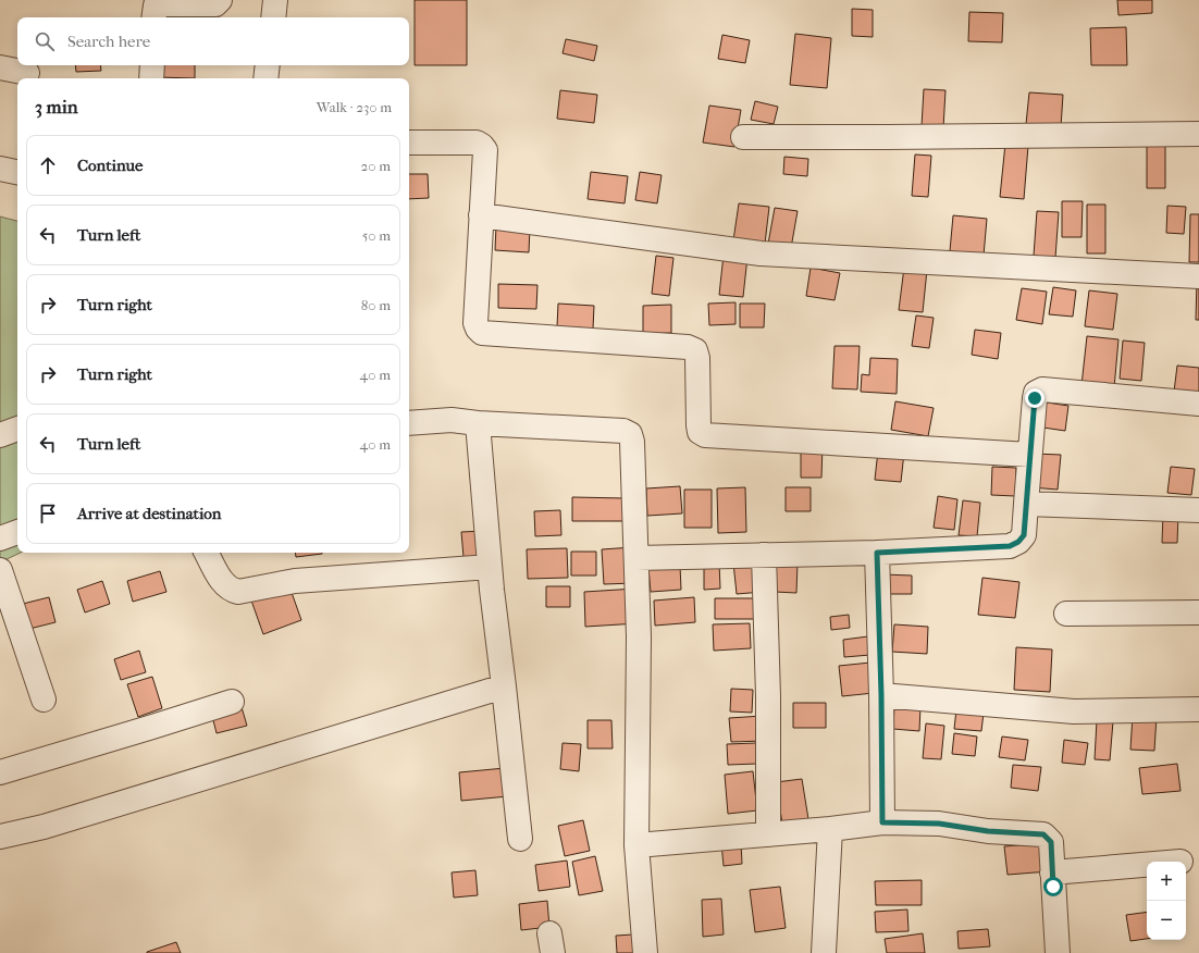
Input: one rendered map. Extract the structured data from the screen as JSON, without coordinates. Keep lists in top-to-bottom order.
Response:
{
  "page": {
    "search": "Search here",
    "heading": ["3 min", "Walk · 230 m"],
    "list": [
      ["Continue", "20 m"],
      ["Turn left", "50 m"],
      ["Turn right", "80 m"],
      ["Turn right", "40 m"],
      ["Turn left", "40 m"],
      "Arrive at destination"
    ],
    "map_buttons": ["+", "−"]
  }
}
